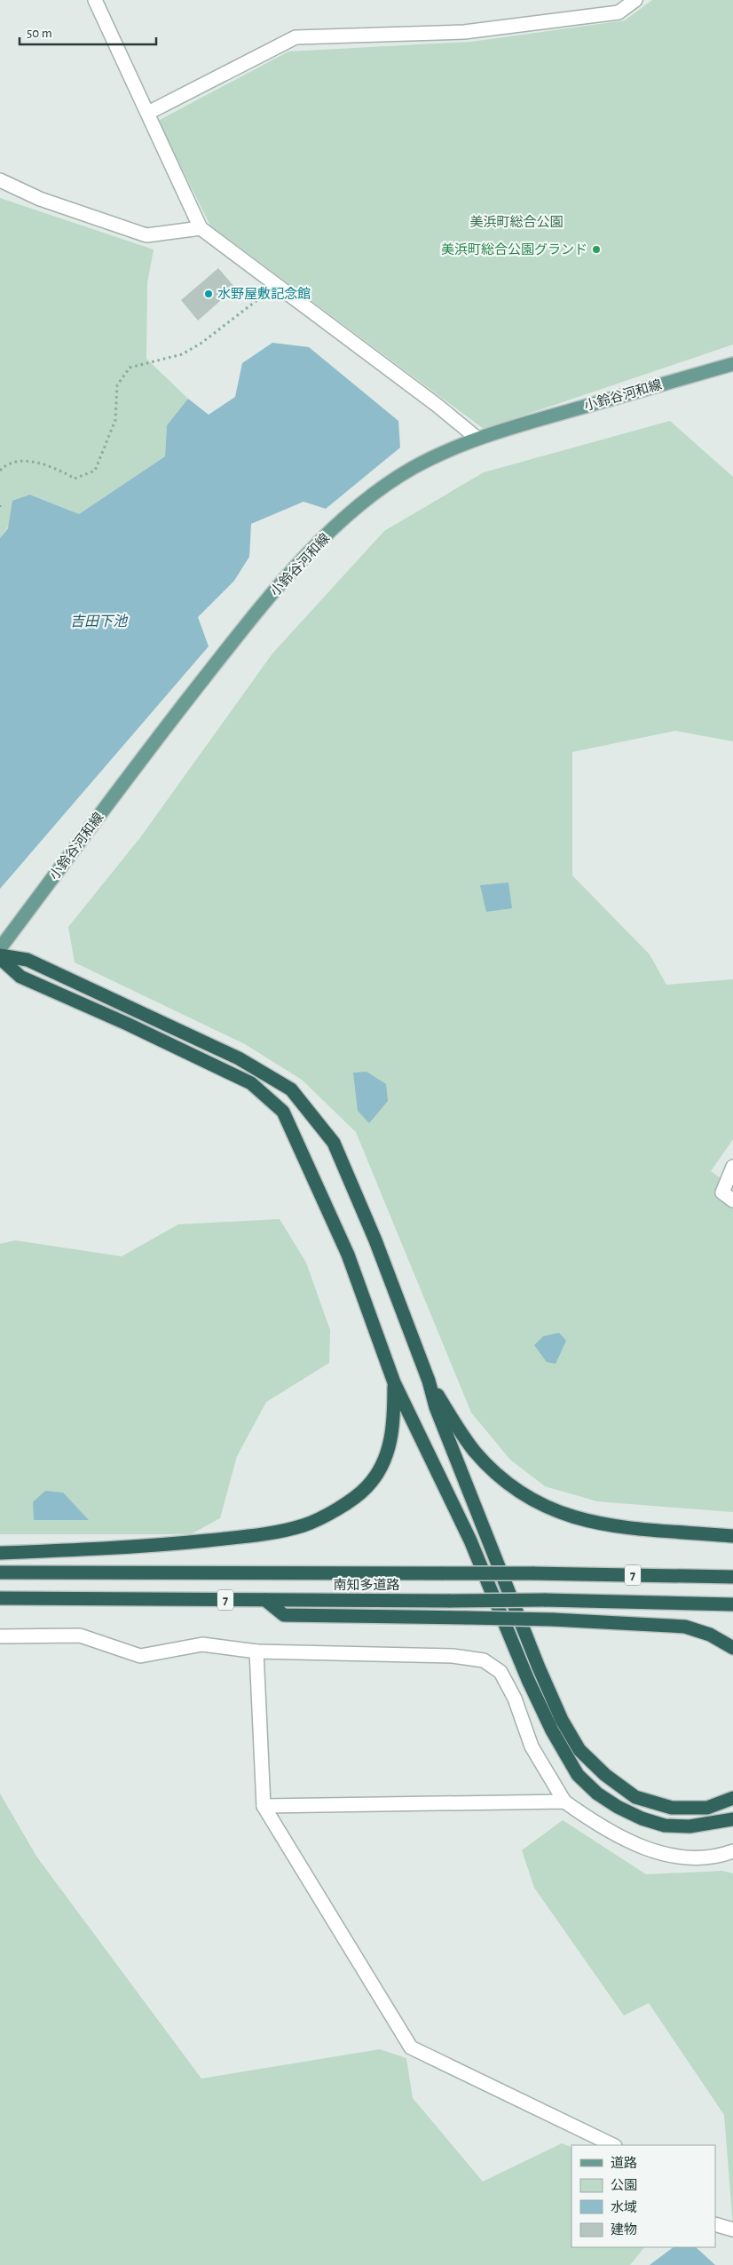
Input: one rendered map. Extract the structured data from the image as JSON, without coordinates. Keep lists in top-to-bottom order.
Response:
{
  "streets": {
    "highway": ["7", "南知多道路"],
    "main road": ["小鈴谷河和線"]
  },
  "water": ["吉田下池"],
  "parks": ["美浜町総合公園"],
  "places": ["美浜町総合公園グランド", "水野屋敷記念館"],
  "legend": [
    "道路",
    "公園",
    "水域",
    "建物"
  ],
  "scale_bar": "50 m"
}
